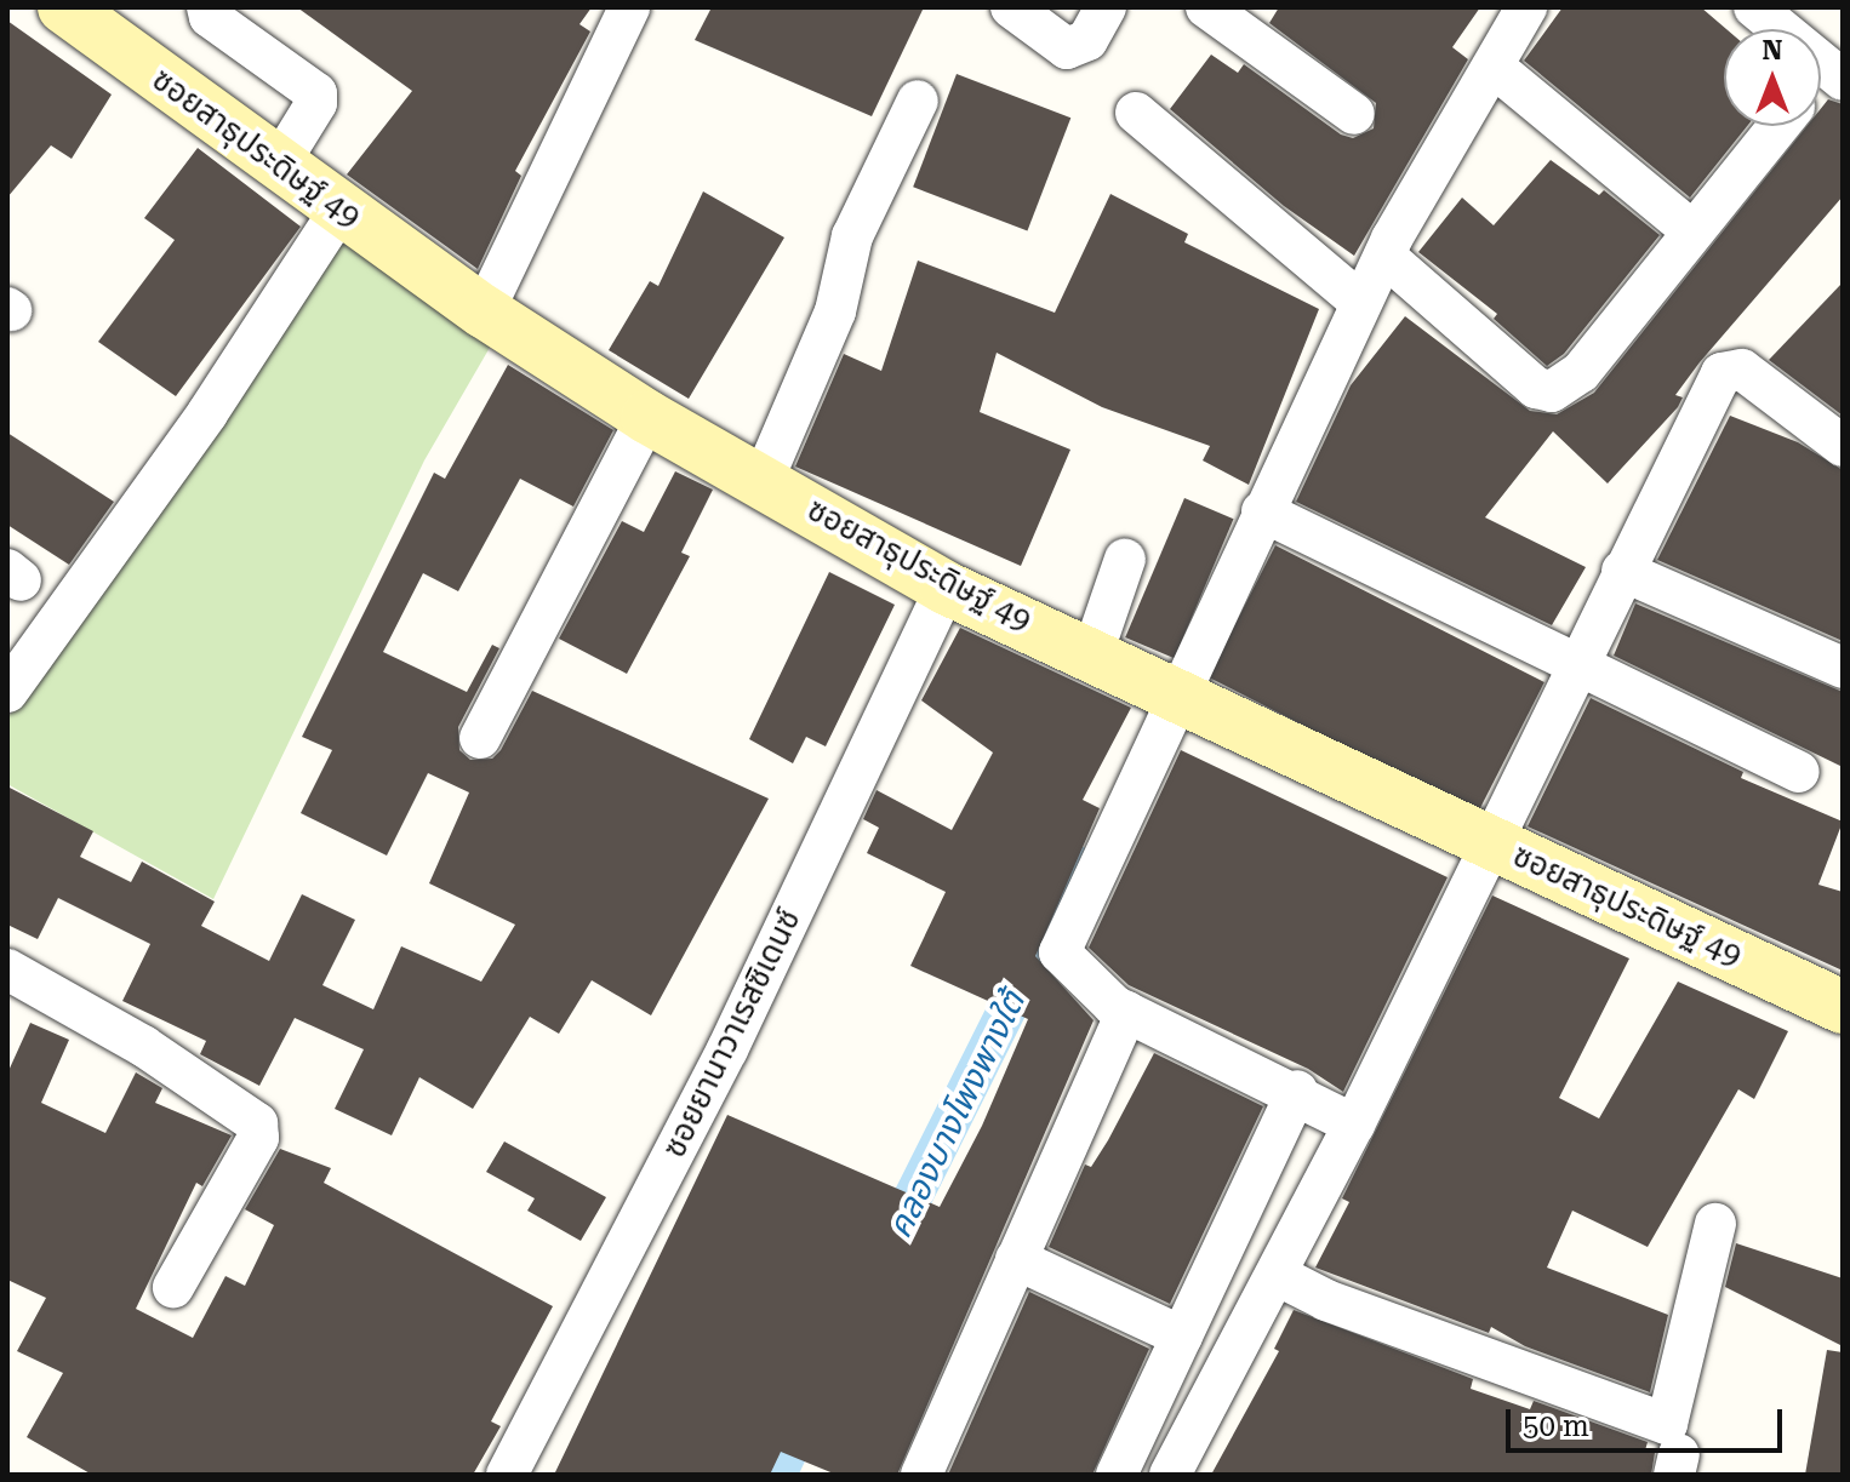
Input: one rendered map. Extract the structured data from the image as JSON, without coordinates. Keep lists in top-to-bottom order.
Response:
{
  "streets": {
    "street": ["ซอยสาธุประดิษฐ์ 49", "ซอยยานาวาเรสซิเดนซ์"]
  },
  "crossings": [
    ["ซอยสาธุประดิษฐ์ 49", "ซอยยานาวาเรสซิเดนซ์"]
  ],
  "water": ["คลองบางโพงพางใต้"],
  "scale_bar": "50 m",
  "north": "top"
}
